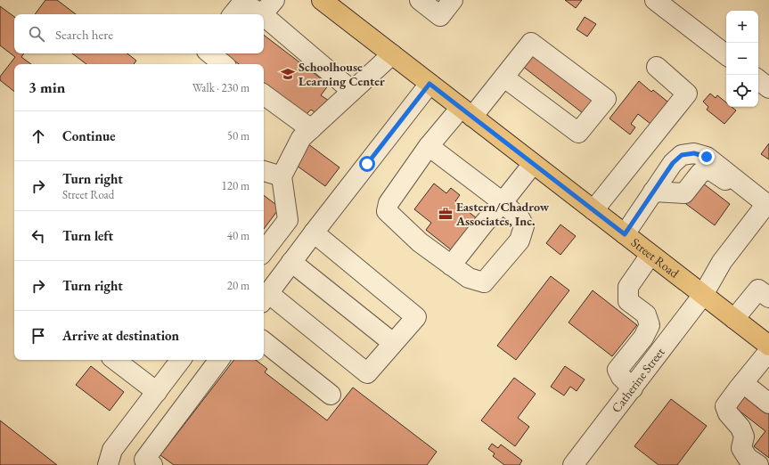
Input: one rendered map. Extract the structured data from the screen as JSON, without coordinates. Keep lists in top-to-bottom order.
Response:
{
  "streets": {
    "main road": ["Street Road"],
    "street": ["Catherine Street"]
  },
  "crossings": [
    ["Street Road", "Catherine Street"]
  ],
  "places": {
    "school or university": ["Schoolhouse Learning Center"],
    "office": ["Eastern/Chadrow Associates, Inc."]
  },
  "page": {
    "map_buttons": ["+", "−"],
    "search": "Search here",
    "heading": ["3 min", "Walk · 230 m"],
    "list": [
      ["Continue", "50 m"],
      ["Turn right", "Street Road", "120 m"],
      ["Turn left", "40 m"],
      ["Turn right", "20 m"],
      "Arrive at destination"
    ]
  }
}
